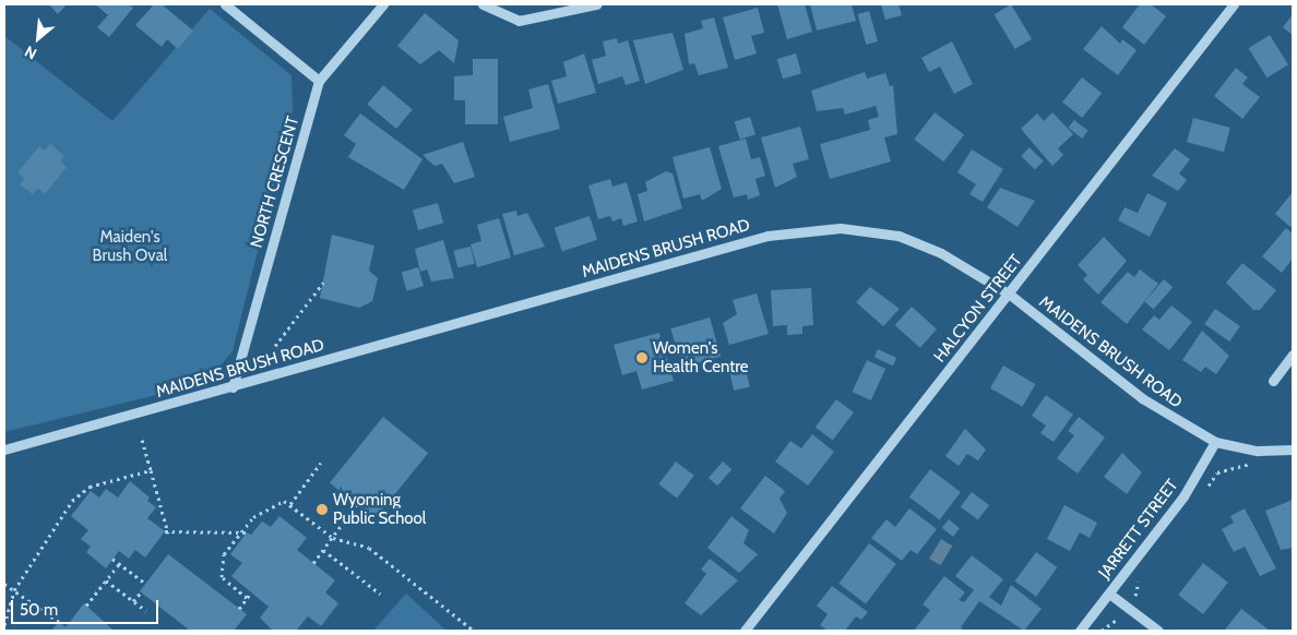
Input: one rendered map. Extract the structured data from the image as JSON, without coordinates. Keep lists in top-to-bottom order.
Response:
{
  "streets": {
    "street": [
      "NORTH CRESCENT",
      "MAIDENS BRUSH ROAD",
      "HALCYON STREET",
      "JARRETT STREET"
    ]
  },
  "crossings": [
    ["NORTH CRESCENT", "MAIDENS BRUSH ROAD"],
    ["MAIDENS BRUSH ROAD", "HALCYON STREET"],
    ["MAIDENS BRUSH ROAD", "JARRETT STREET"]
  ],
  "parks": ["Maiden's Brush Oval"],
  "places": ["Women's Health Centre", "Wyoming Public School"],
  "scale_bar": "50 m",
  "north": "bottom left"
}
